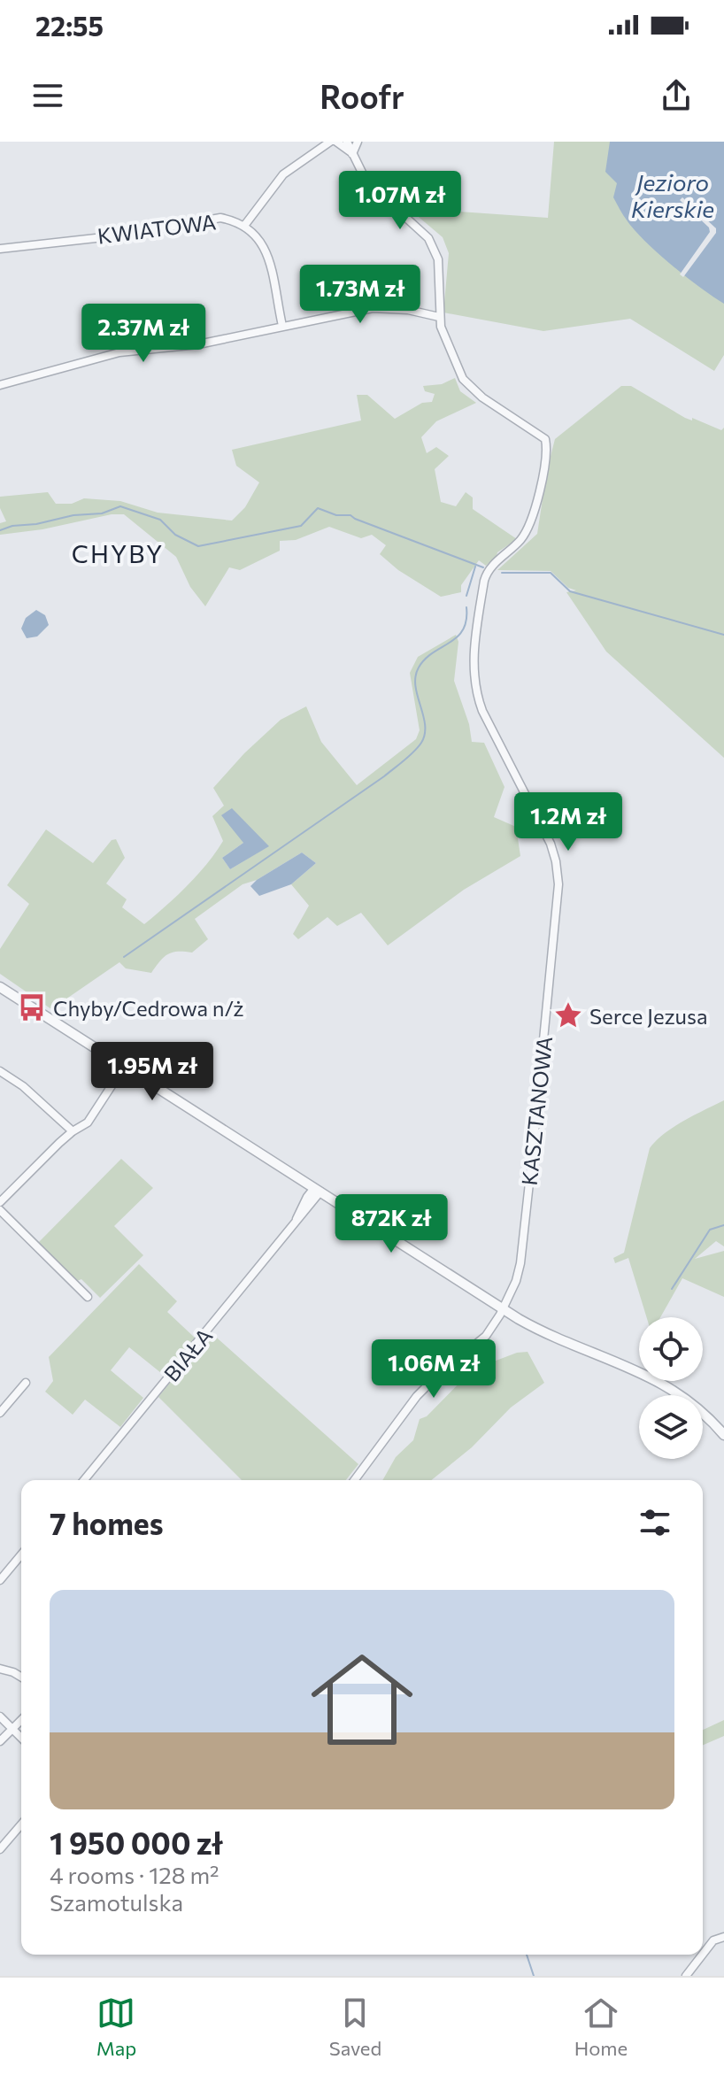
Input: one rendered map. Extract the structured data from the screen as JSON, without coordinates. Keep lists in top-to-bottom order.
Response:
{
  "streets": {
    "street": ["KWIATOWA", "KASZTANOWA", "BIAŁA"]
  },
  "districts": ["CHYBY"],
  "water": ["Jezioro Kierskie"],
  "places": {
    "bus stop": ["Chyby/Cedrowa n/ż"],
    "place": ["Serce Jezusa"]
  },
  "page": {
    "status": "22:55",
    "header": "Roofr",
    "price": [
      "1.07M zł",
      "1.73M zł",
      "2.37M zł",
      "1.2M zł",
      "1.95M zł",
      "872K zł",
      "1.06M zł"
    ],
    "heading": "7 homes",
    "list": [
      {
        "name": "1 950 000 zł",
        "note": "4 rooms · 128 m² · Szamotulska"
      }
    ],
    "tabs": ["Map", "Saved", "Home"]
  }
}
